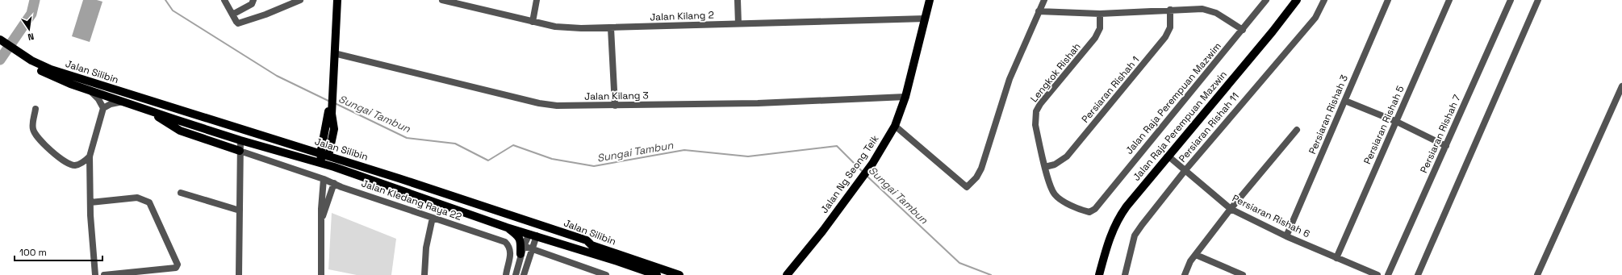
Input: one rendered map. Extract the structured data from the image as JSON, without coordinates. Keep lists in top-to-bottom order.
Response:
{
  "streets": {
    "main road": ["Jalan Silibin", "Jalan Raja Perempuan Mazwin", "Jalan Ng Seong Teik"],
    "street": [
      "Jalan Kilang 2",
      "Lengkok Rishah",
      "Persiaran Rishah 1",
      "Jalan Kilang 3",
      "Jalan Raja Perempuan Mazwim",
      "Persiaran Rishah 3",
      "Persiaran Rishah 5",
      "Persiaran Rishah 11",
      "Persiaran Rishah 7",
      "Jalan Kledang Raya 22",
      "Persiaran Rishah 6"
    ]
  },
  "crossings": [
    ["Jalan Kilang 2", "Jalan Ng Seong Teik"],
    ["Lengkok Rishah", "Persiaran Rishah 1"],
    ["Lengkok Rishah", "Jalan Raja Perempuan Mazwim"],
    ["Jalan Kilang 3", "Jalan Ng Seong Teik"],
    ["Persiaran Rishah 3", "Persiaran Rishah 6"],
    ["Persiaran Rishah 5", "Persiaran Rishah 6"],
    ["Jalan Raja Perempuan Mazwin", "Persiaran Rishah 6"],
    ["Persiaran Rishah 11", "Persiaran Rishah 6"]
  ],
  "water": ["Sungai Tambun"],
  "scale_bar": "100 m",
  "north": "bottom"
}
